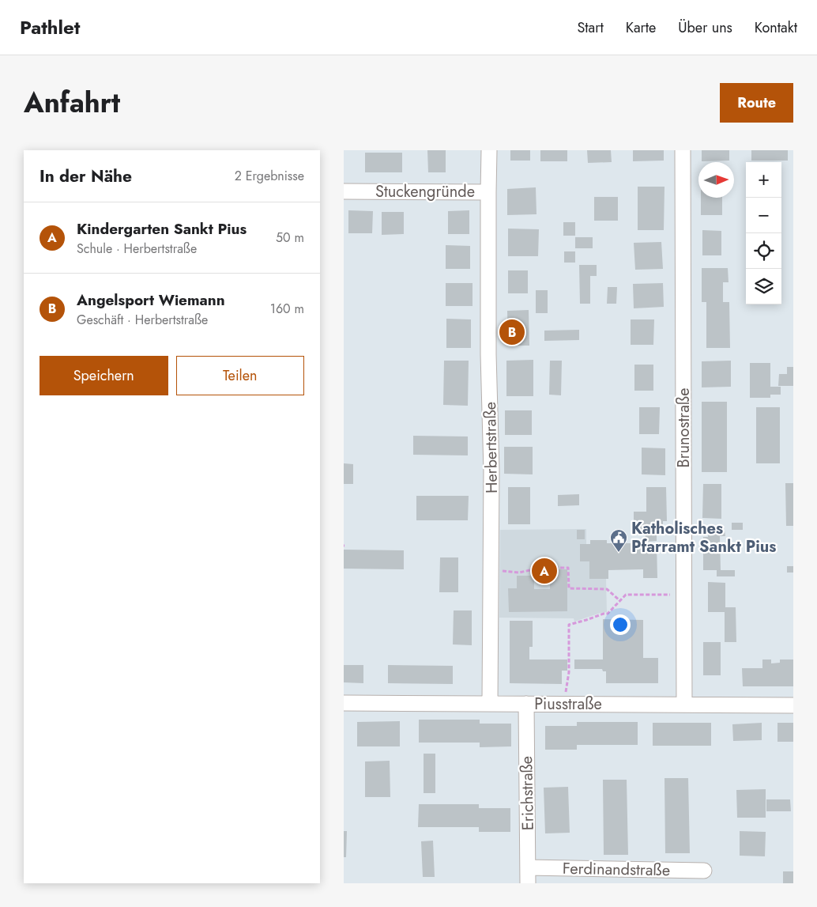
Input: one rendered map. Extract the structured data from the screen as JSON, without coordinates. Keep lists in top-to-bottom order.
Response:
{
  "streets": {
    "street": [
      "Stuckengründe",
      "Brunostraße",
      "Herbertstraße",
      "Piusstraße",
      "Erichstraße",
      "Ferdinandstraße"
    ]
  },
  "crossings": [
    ["Stuckengründe", "Herbertstraße"],
    ["Brunostraße", "Piusstraße"],
    ["Herbertstraße", "Piusstraße"],
    ["Piusstraße", "Erichstraße"],
    ["Erichstraße", "Ferdinandstraße"]
  ],
  "places": {
    "public building": ["Katholisches Pfarramt Sankt Pius"]
  },
  "north": "right",
  "page": {
    "header": "Pathlet",
    "nav": [
      "Start",
      "Karte",
      "Über uns",
      "Kontakt"
    ],
    "title": "Anfahrt",
    "buttons": [
      "Route",
      ["Speichern", "Teilen"]
    ],
    "heading": ["In der Nähe", "2 Ergebnisse"],
    "map_buttons": ["+", "−"],
    "list": [
      {
        "mark": "A",
        "name": "Kindergarten Sankt Pius",
        "note": "Schule · Herbertstraße",
        "value": "50 m"
      },
      {
        "mark": "B",
        "name": "Angelsport Wiemann",
        "note": "Geschäft · Herbertstraße",
        "value": "160 m"
      }
    ],
    "pins": ["B", "A"]
  }
}
